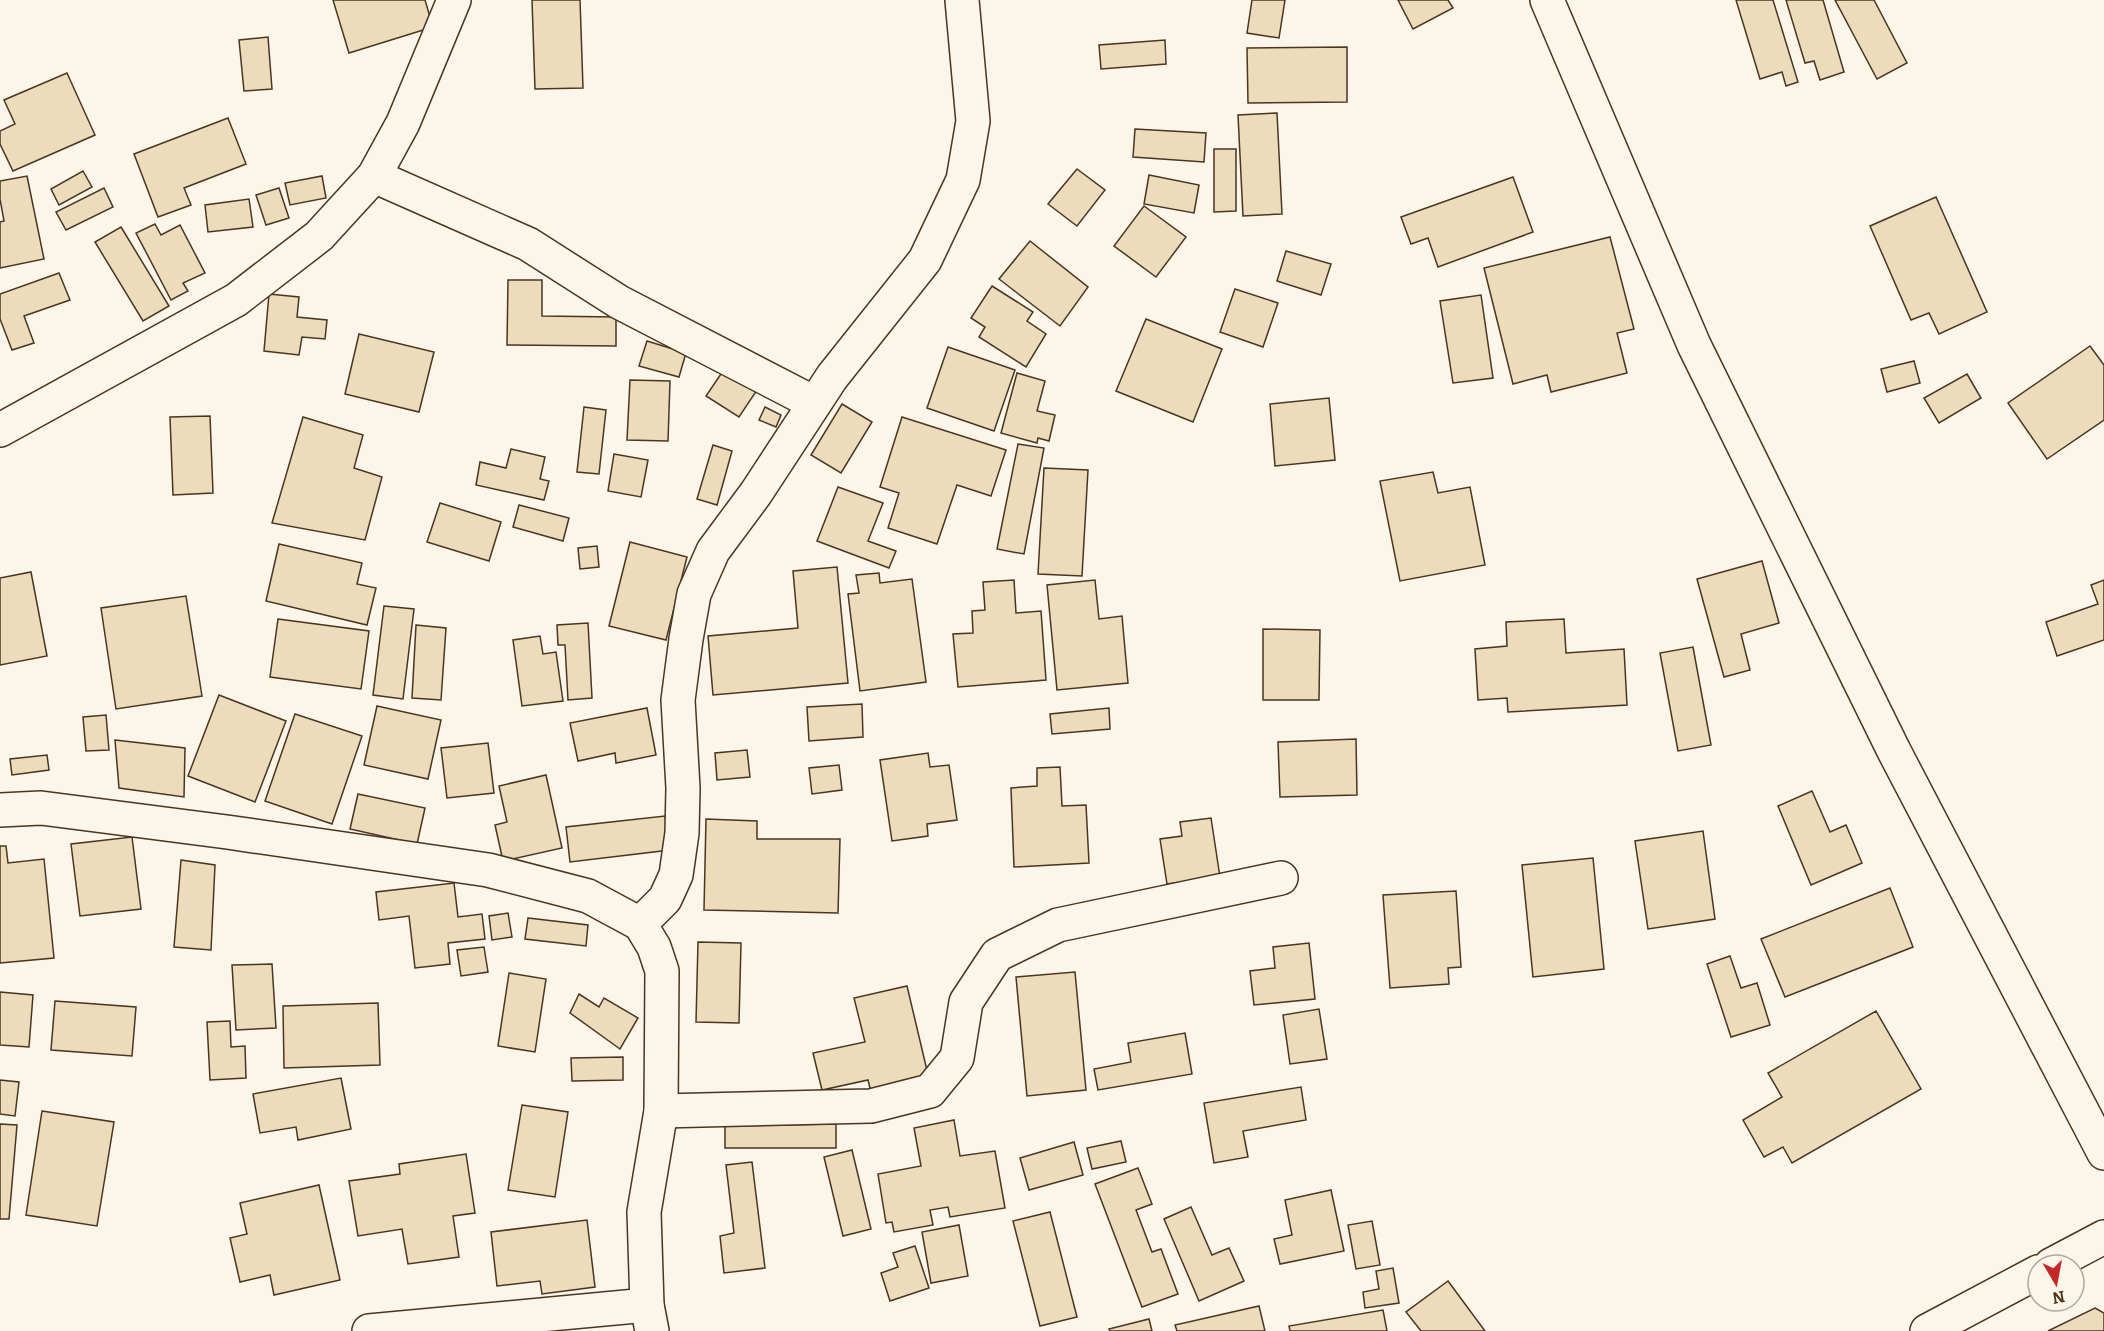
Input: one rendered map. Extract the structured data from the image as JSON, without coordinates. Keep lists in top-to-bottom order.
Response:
{
  "north": "bottom"
}
